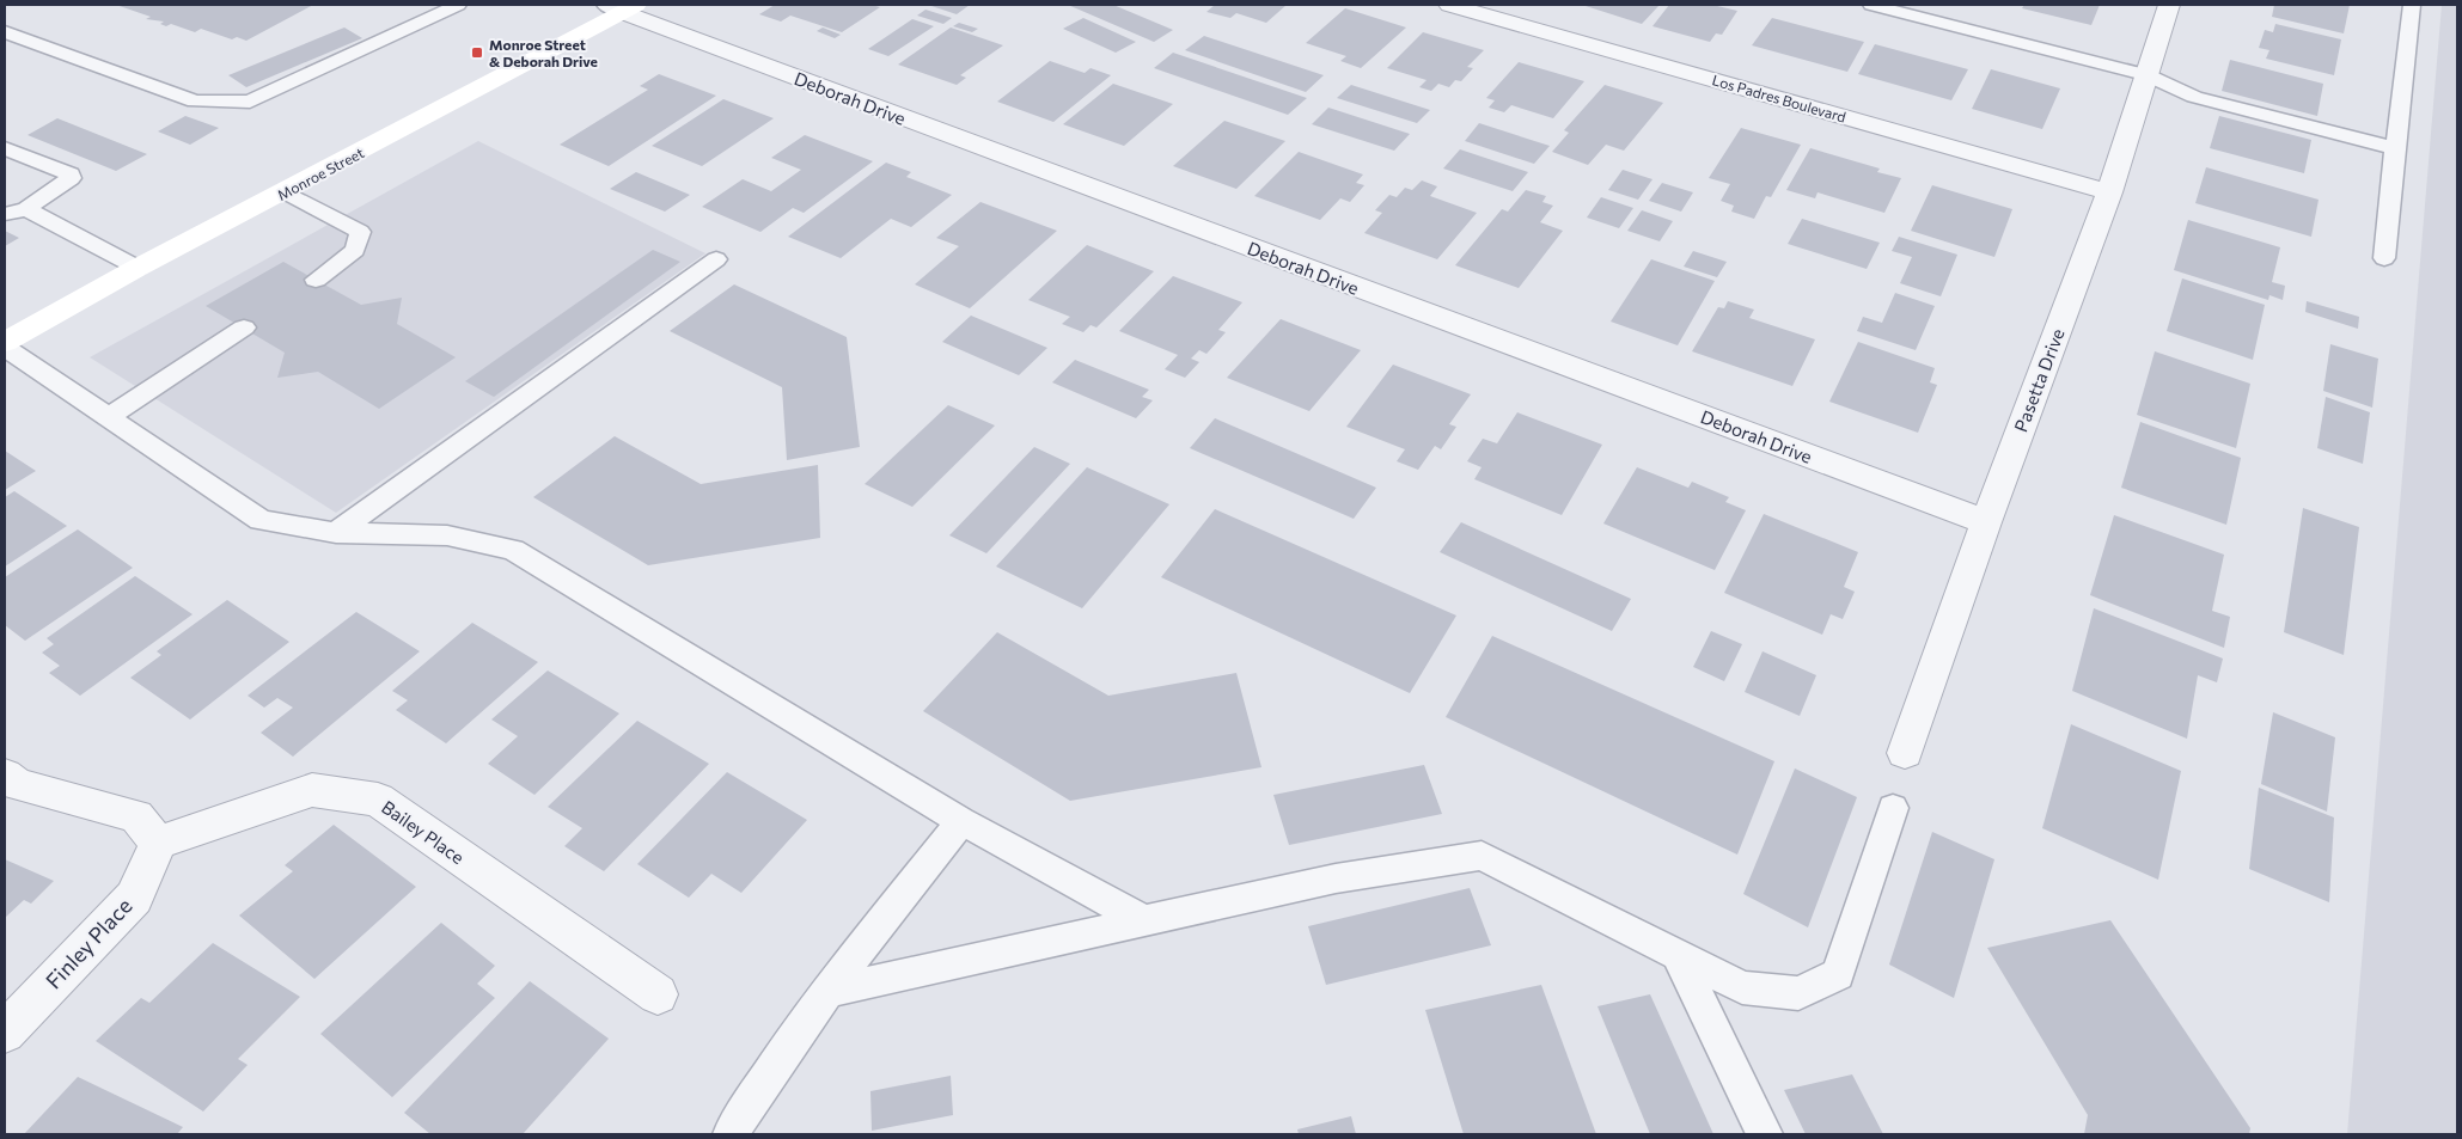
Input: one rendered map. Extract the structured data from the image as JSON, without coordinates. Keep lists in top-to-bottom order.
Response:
{
  "streets": {
    "main road": ["Monroe Street"],
    "street": [
      "Deborah Drive",
      "Los Padres Boulevard",
      "Pasetta Drive",
      "Bailey Place",
      "Finley Place"
    ]
  },
  "crossings": [
    ["Deborah Drive", "Monroe Street"],
    ["Deborah Drive", "Pasetta Drive"],
    ["Los Padres Boulevard", "Pasetta Drive"],
    ["Bailey Place", "Finley Place"]
  ],
  "places": {
    "transit": ["Monroe Street & Deborah Drive"]
  }
}
